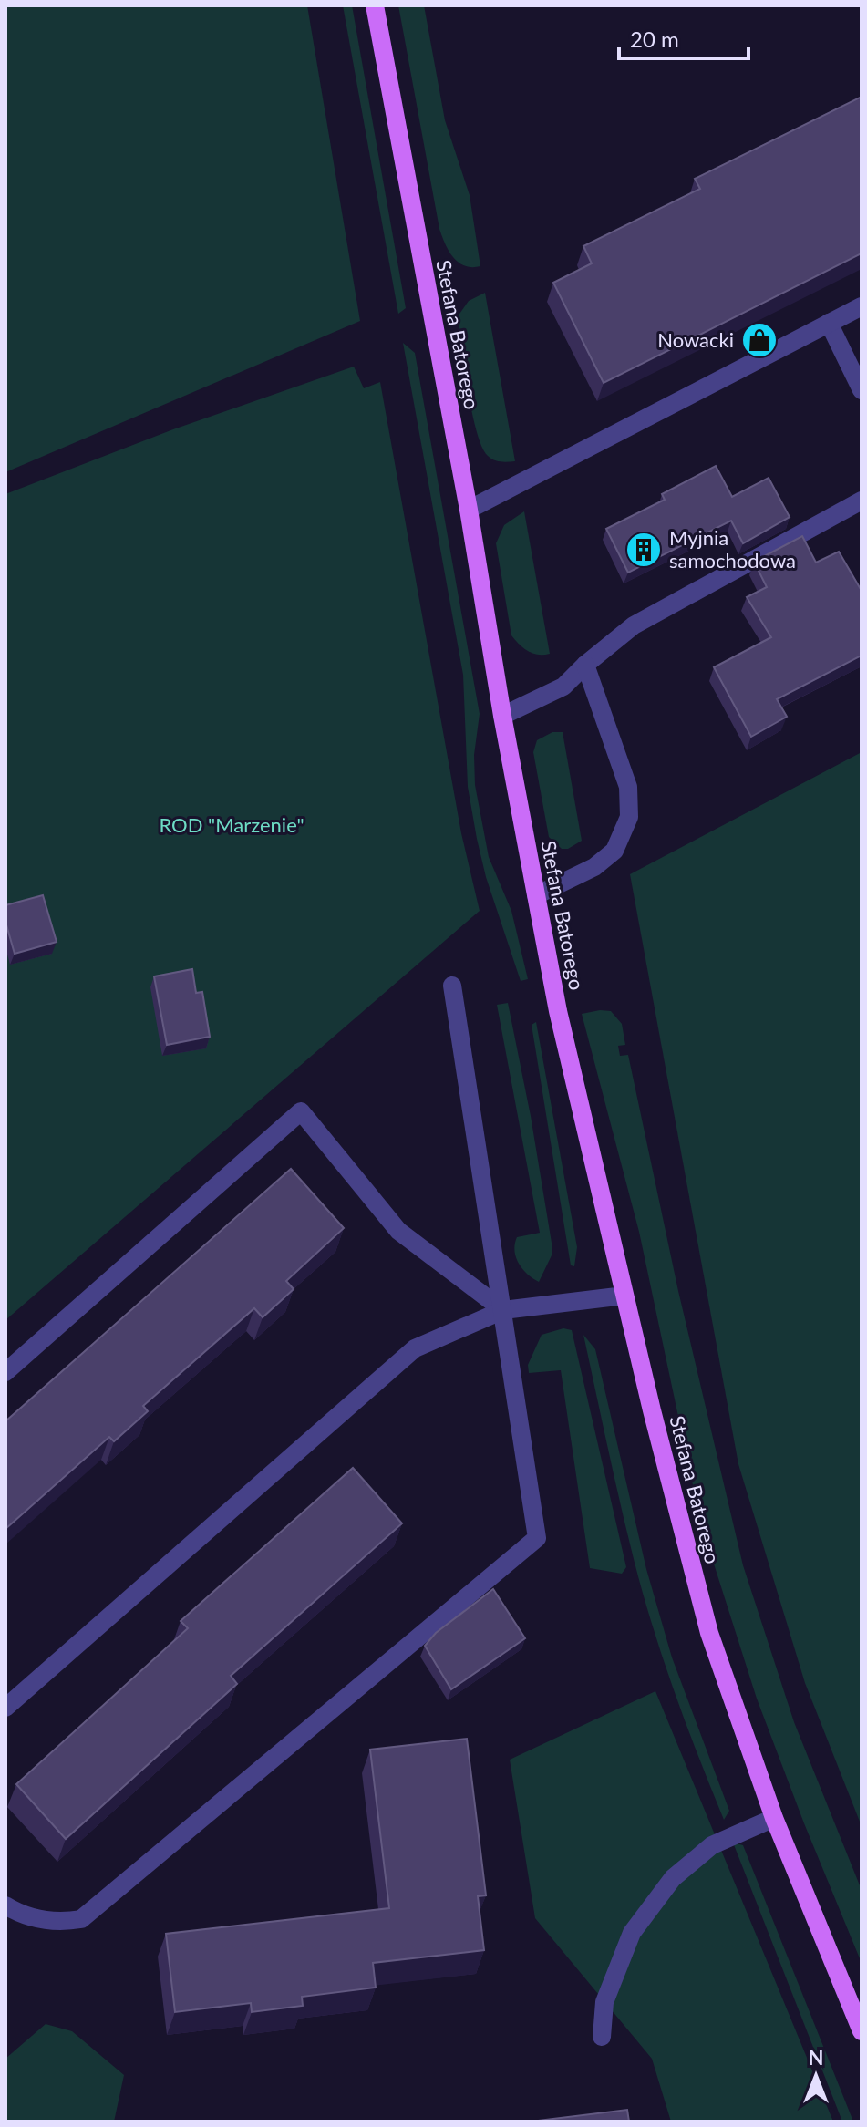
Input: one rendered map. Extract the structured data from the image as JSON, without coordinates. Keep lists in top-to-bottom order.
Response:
{
  "streets": {
    "main road": ["Stefana Batorego"]
  },
  "parks": ["ROD \"Marzenie\""],
  "places": {
    "shop": ["Nowacki"],
    "building": ["Myjnia samochodowa"]
  },
  "scale_bar": "20 m",
  "north": "top"
}
